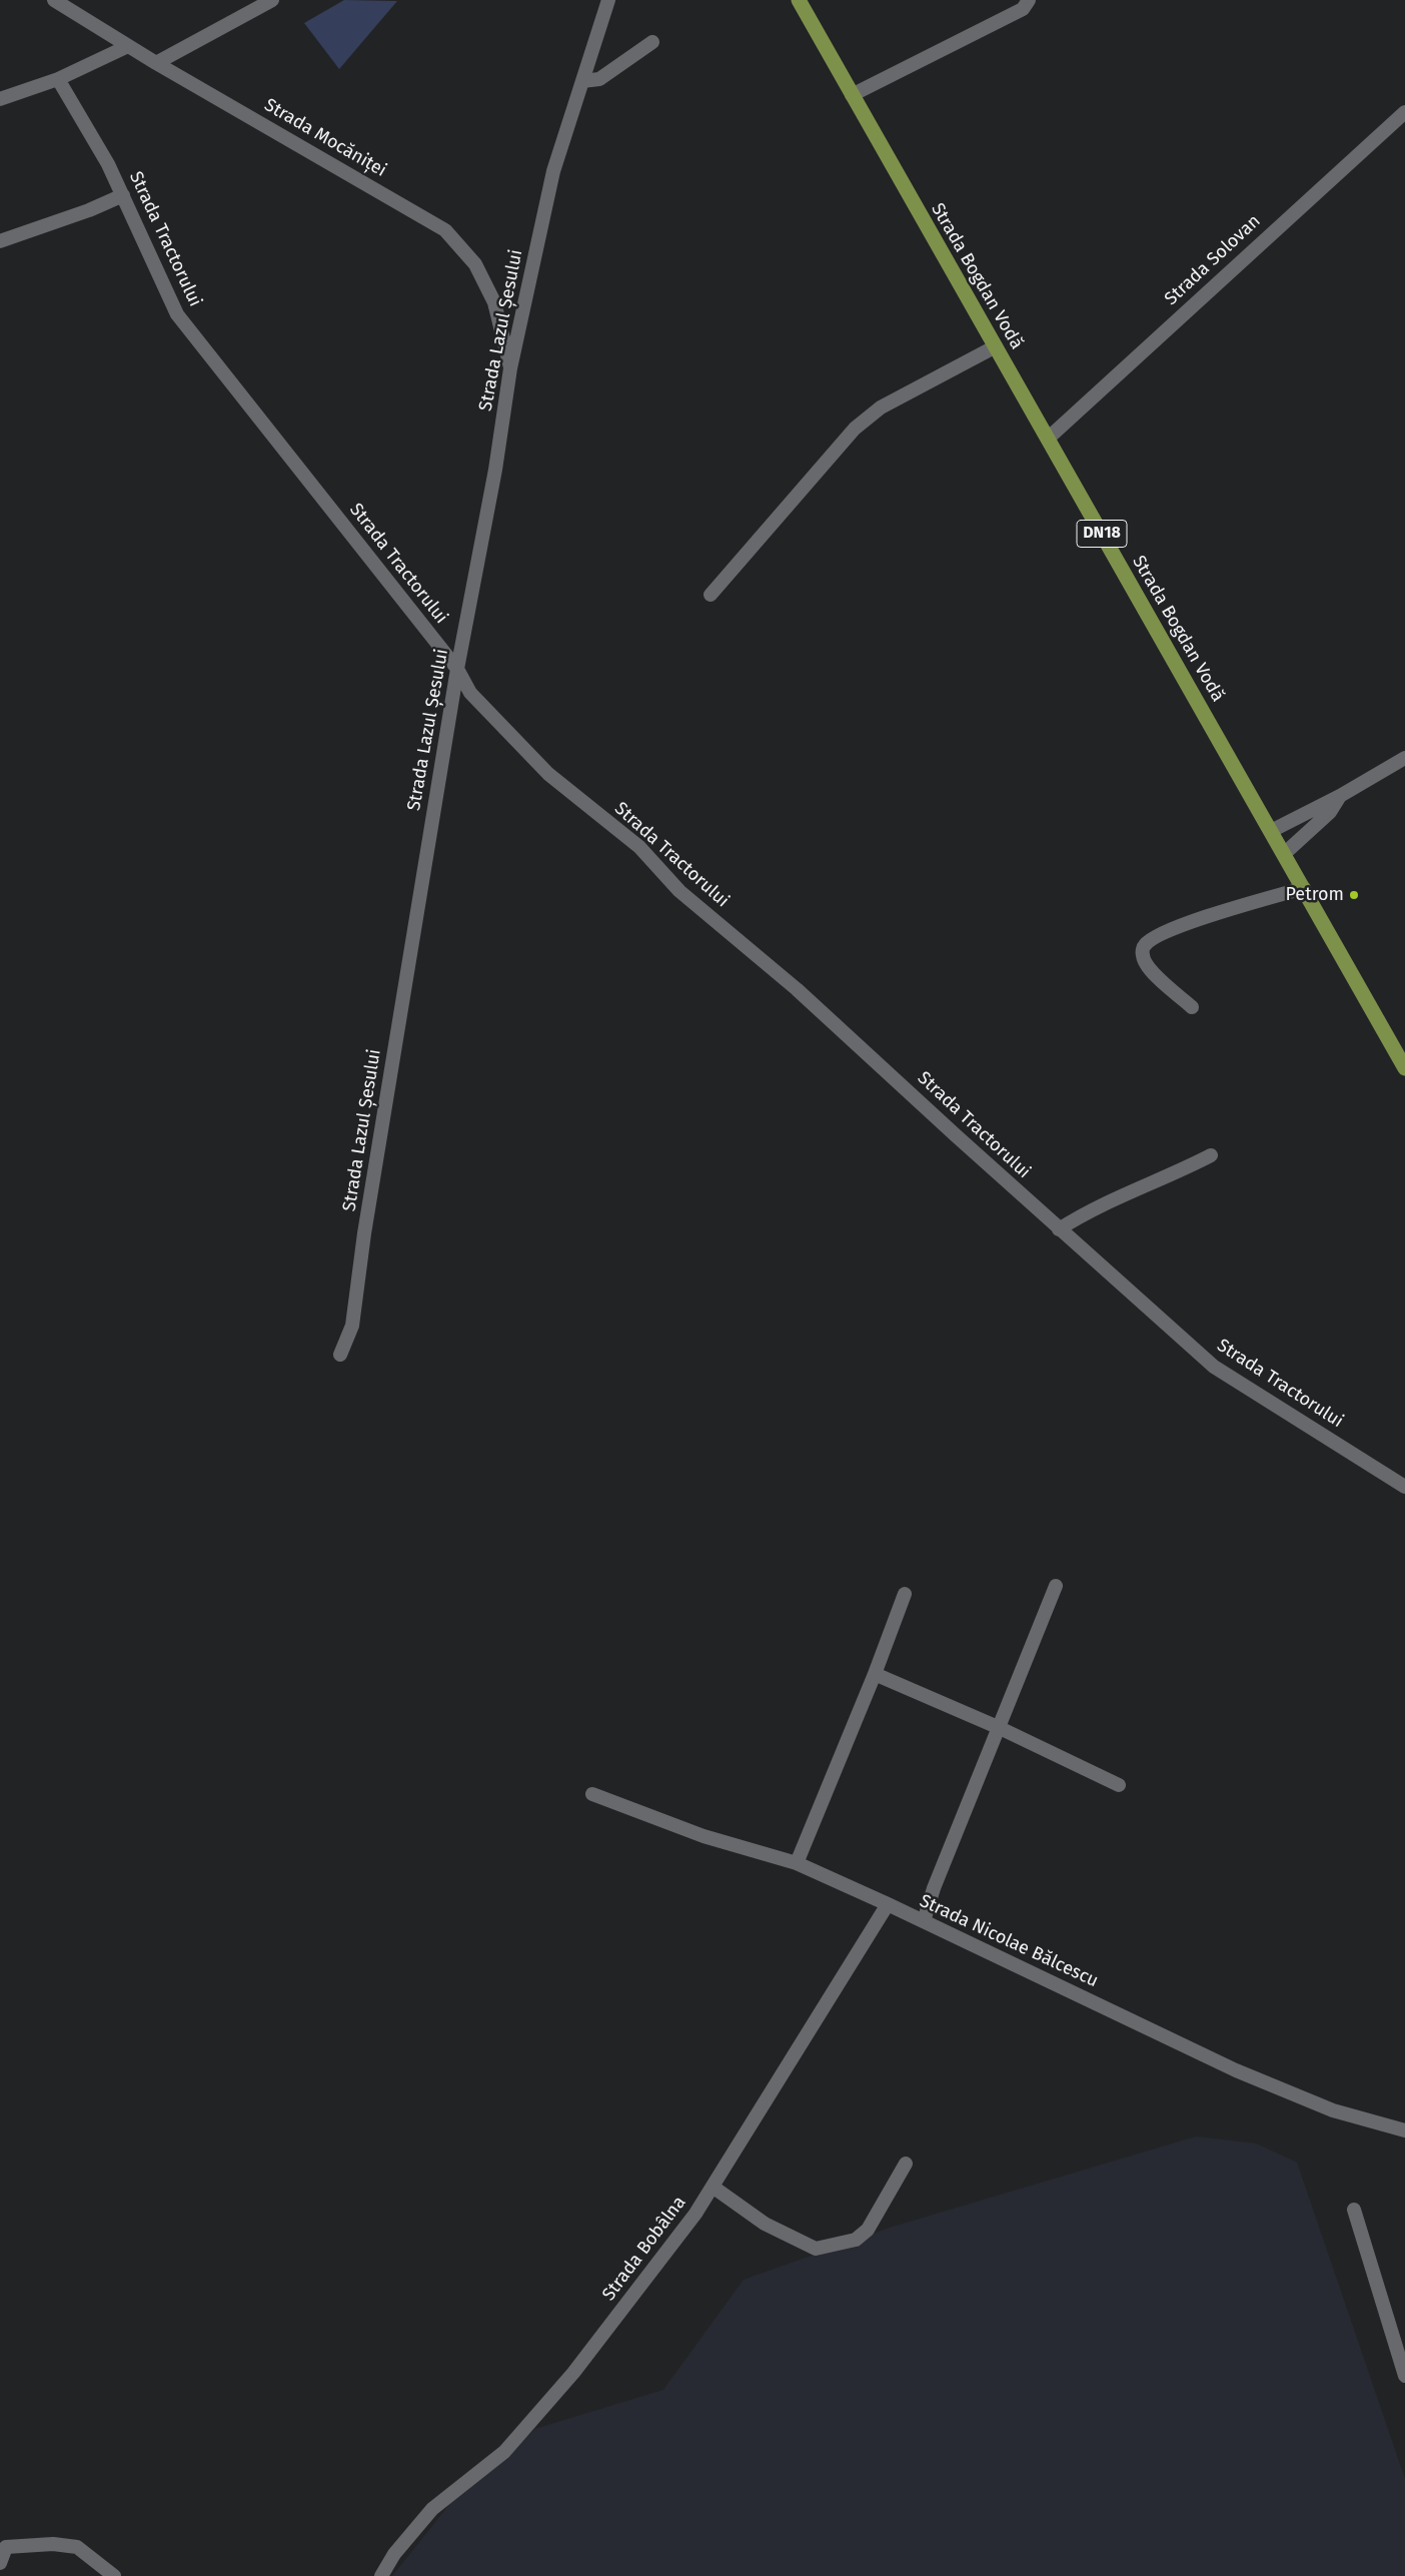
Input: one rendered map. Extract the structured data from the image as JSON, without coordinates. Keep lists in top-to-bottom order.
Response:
{
  "streets": {
    "main road": ["Strada Bogdan Vodă", "DN18"],
    "street": [
      "Strada Mocăniței",
      "Strada Tractorului",
      "Strada Solovan",
      "Strada Lazul Șesului",
      "Strada Nicolae Bălcescu",
      "Strada Bobâlna"
    ]
  },
  "crossings": [
    ["Strada Mocăniței", "Strada Lazul Șesului"],
    ["Strada Tractorului", "Strada Lazul Șesului"],
    ["Strada Solovan", "Strada Bogdan Vodă"],
    ["Strada Nicolae Bălcescu", "Strada Bobâlna"]
  ],
  "places": ["Petrom"]
}
